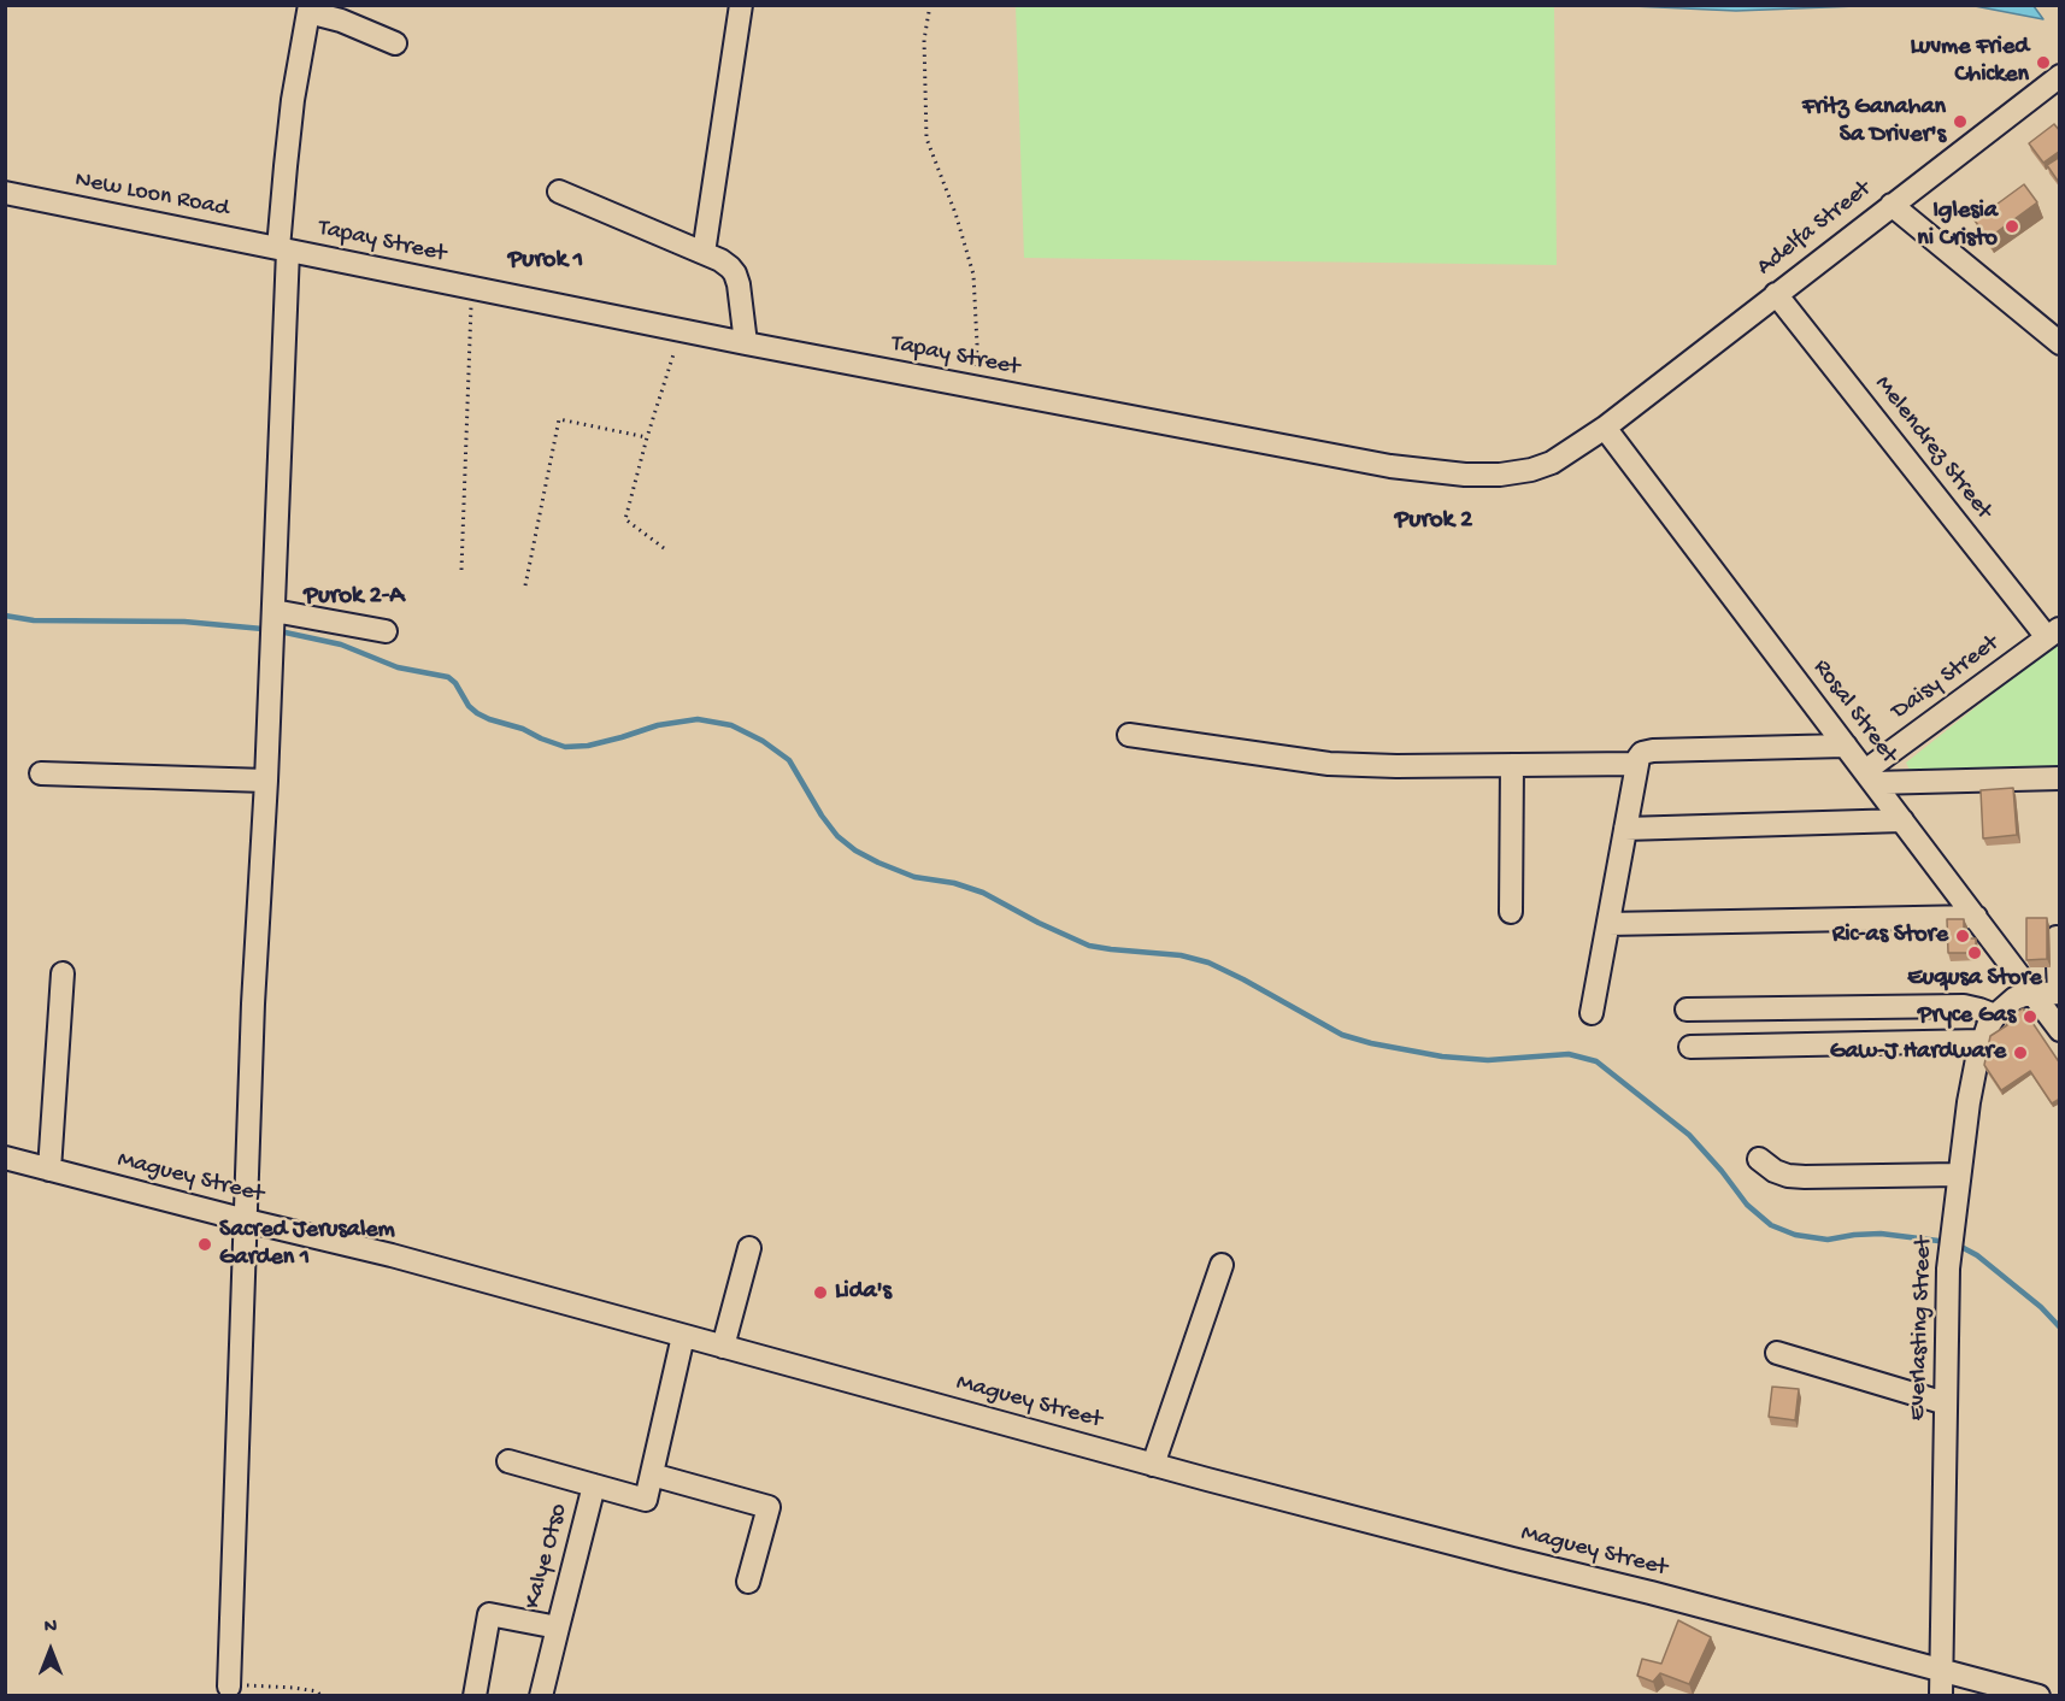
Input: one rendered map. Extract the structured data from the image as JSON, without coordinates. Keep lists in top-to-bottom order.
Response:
{
  "streets": {
    "street": [
      "New Loon Road",
      "Adelfa Street",
      "Tapay Street",
      "Melendrez Street",
      "Daisy Street",
      "Rosal Street",
      "Maguey Street",
      "Everlasting Street",
      "Kalye Otso"
    ]
  },
  "crossings": [
    ["New Loon Road", "Tapay Street"],
    ["Adelfa Street", "Tapay Street"],
    ["Adelfa Street", "Melendrez Street"],
    ["Adelfa Street", "Rosal Street"],
    ["Tapay Street", "Rosal Street"],
    ["Melendrez Street", "Daisy Street"],
    ["Daisy Street", "Rosal Street"],
    ["Rosal Street", "Everlasting Street"],
    ["Maguey Street", "Everlasting Street"],
    ["Maguey Street", "Kalye Otso"]
  ],
  "districts": ["Purok 1", "Purok 2", "Purok 2-A"],
  "places": [
    "Luvme Fried Chicken",
    "Fritz Ganahan Sa Driver's",
    "Iglesia ni Cristo",
    "Ric-as Store",
    "Euqusa Store",
    "Pryce Gas",
    "Gaw-J Hardware",
    "Sacred Jerusalem Garden 1",
    "Lida's"
  ],
  "north": "top"
}
